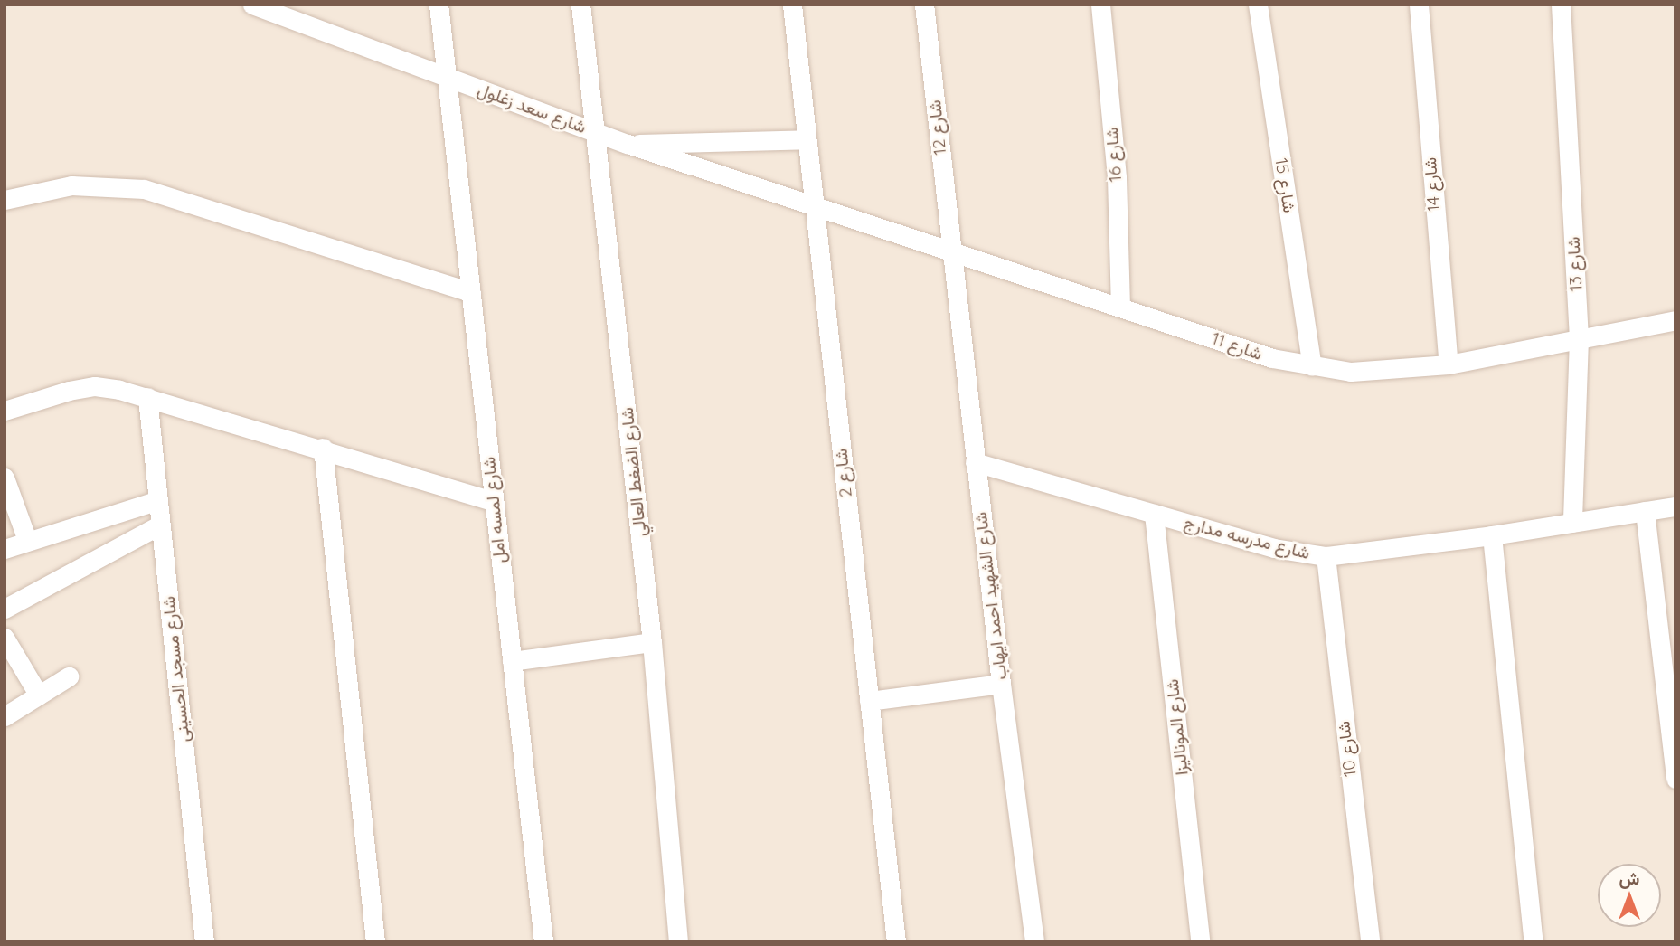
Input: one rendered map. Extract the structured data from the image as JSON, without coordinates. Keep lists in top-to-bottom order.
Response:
{
  "streets": {
    "street": [
      "شارع سعد زغلول",
      "شارع 12",
      "شارع 16",
      "شارع 14",
      "شارع 15",
      "شارع 13",
      "شارع 11",
      "شارع الضغط العالي",
      "شارع 2",
      "شارع لمسه امل",
      "شارع مدرسه مدارج",
      "شارع الشهيد احمد ايهاب",
      "شارع مسجد الحسينى",
      "شارع الموناليزا",
      "شارع 10"
    ]
  },
  "crossings": [
    ["شارع سعد زغلول", "شارع 11"],
    ["شارع سعد زغلول", "شارع الضغط العالي"],
    ["شارع سعد زغلول", "شارع 2"],
    ["شارع سعد زغلول", "شارع لمسه امل"],
    ["شارع 12", "شارع 11"],
    ["شارع 12", "شارع الشهيد احمد ايهاب"],
    ["شارع 16", "شارع 11"],
    ["شارع 14", "شارع 11"],
    ["شارع 15", "شارع 11"],
    ["شارع 13", "شارع 11"],
    ["شارع 13", "شارع مدرسه مدارج"],
    ["شارع 11", "شارع 2"],
    ["شارع 11", "شارع الشهيد احمد ايهاب"],
    ["شارع مدرسه مدارج", "شارع الشهيد احمد ايهاب"],
    ["شارع مدرسه مدارج", "شارع الموناليزا"],
    ["شارع مدرسه مدارج", "شارع 10"]
  ],
  "north": "top"
}
